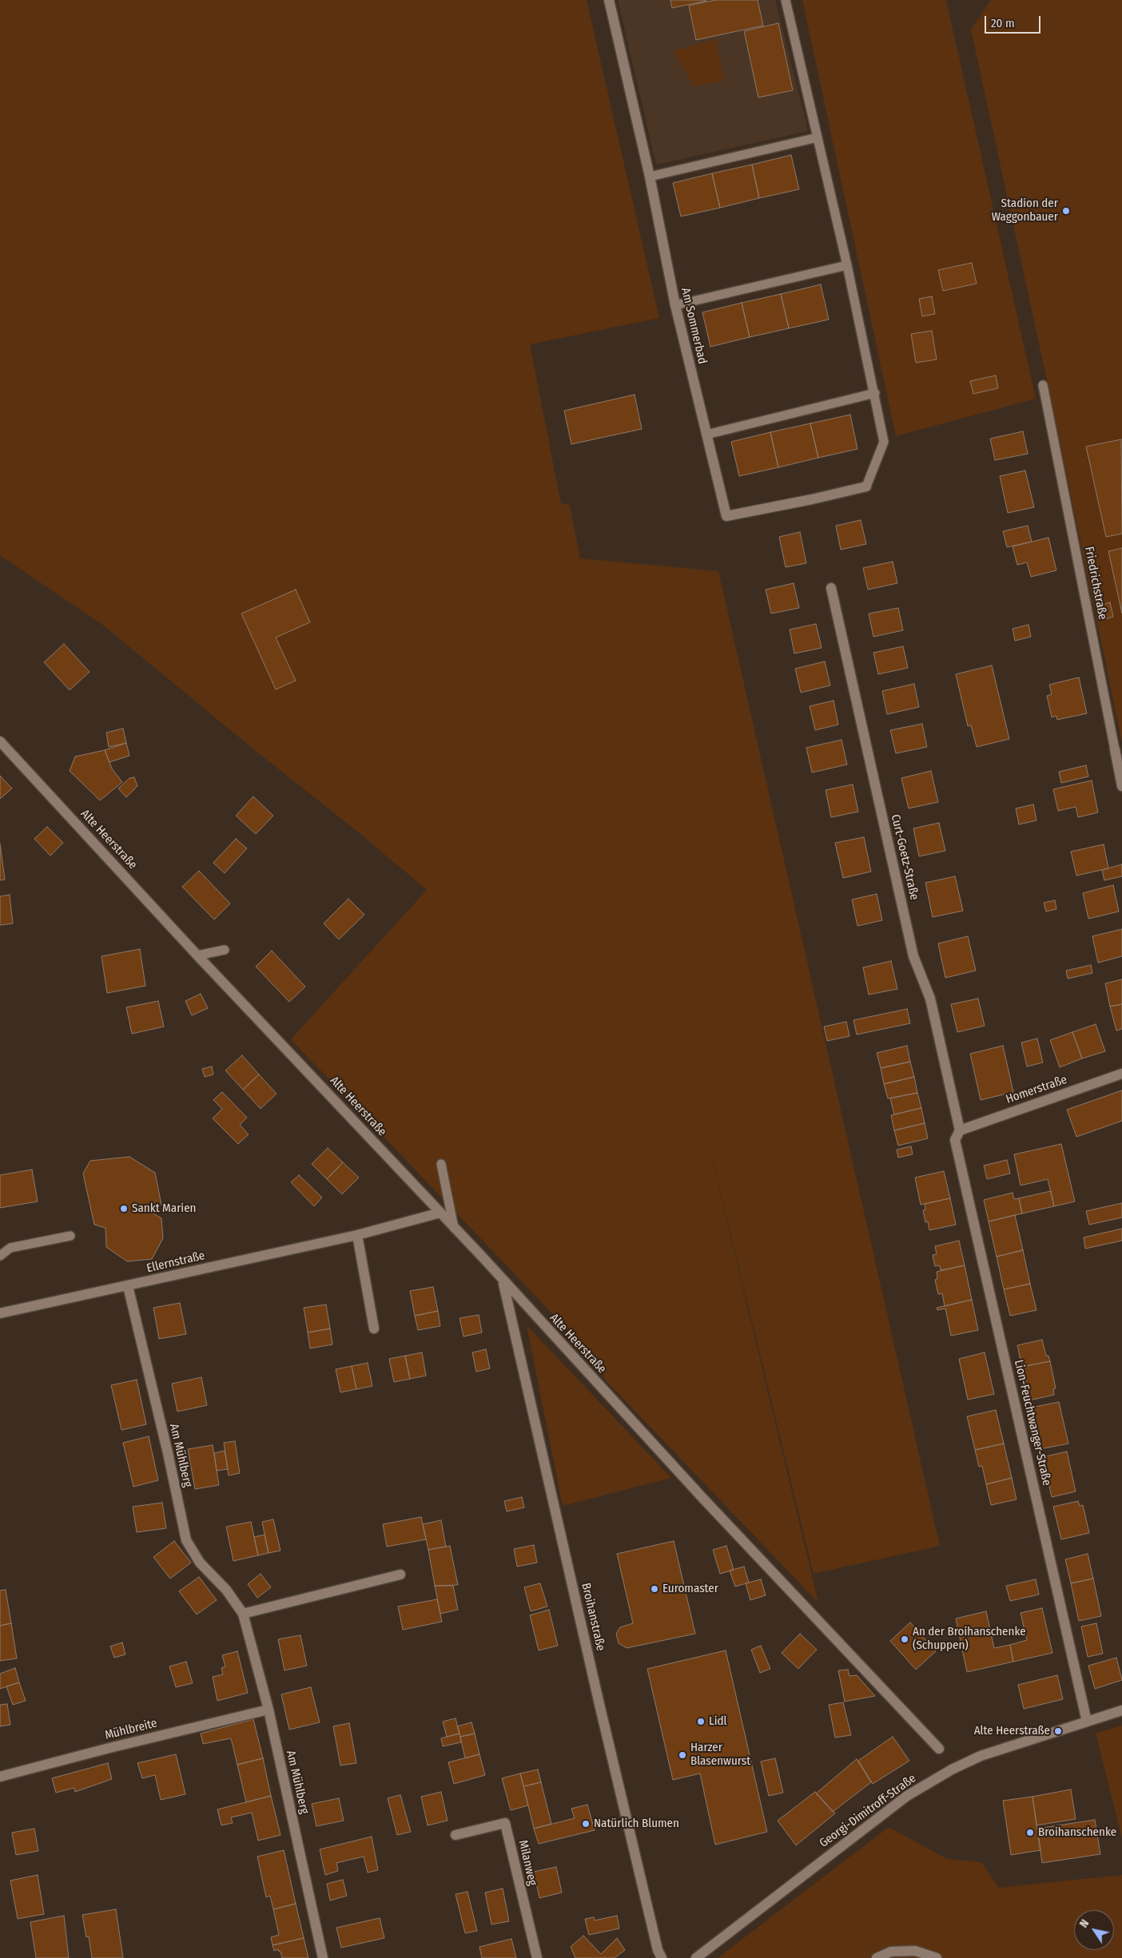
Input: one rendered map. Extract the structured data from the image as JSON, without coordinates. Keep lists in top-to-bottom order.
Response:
{
  "streets": {
    "street": [
      "Am Sommerbad",
      "Friedrichstraße",
      "Alte Heerstraße",
      "Curt-Goetz-Straße",
      "Homerstraße",
      "Ellernstraße",
      "Lion-Feuchtwanger-Straße",
      "Am Mühlberg",
      "Broihanstraße",
      "Mühlbreite",
      "Georgi-Dimitroff-Straße",
      "Milanweg"
    ]
  },
  "crossings": [
    ["Alte Heerstraße", "Ellernstraße"],
    ["Alte Heerstraße", "Broihanstraße"],
    ["Curt-Goetz-Straße", "Homerstraße"],
    ["Curt-Goetz-Straße", "Lion-Feuchtwanger-Straße"],
    ["Homerstraße", "Lion-Feuchtwanger-Straße"],
    ["Ellernstraße", "Am Mühlberg"],
    ["Lion-Feuchtwanger-Straße", "Georgi-Dimitroff-Straße"],
    ["Am Mühlberg", "Mühlbreite"]
  ],
  "places": [
    "Stadion der Waggonbauer",
    "Sankt Marien",
    "Euromaster",
    "An der Broihanschenke (Schuppen)",
    "Lidl",
    "Alte Heerstraße",
    "Harzer Blasenwurst",
    "Natürlich Blumen",
    "Broihanschenke"
  ],
  "scale_bar": "20 m",
  "north": "top left"
}
